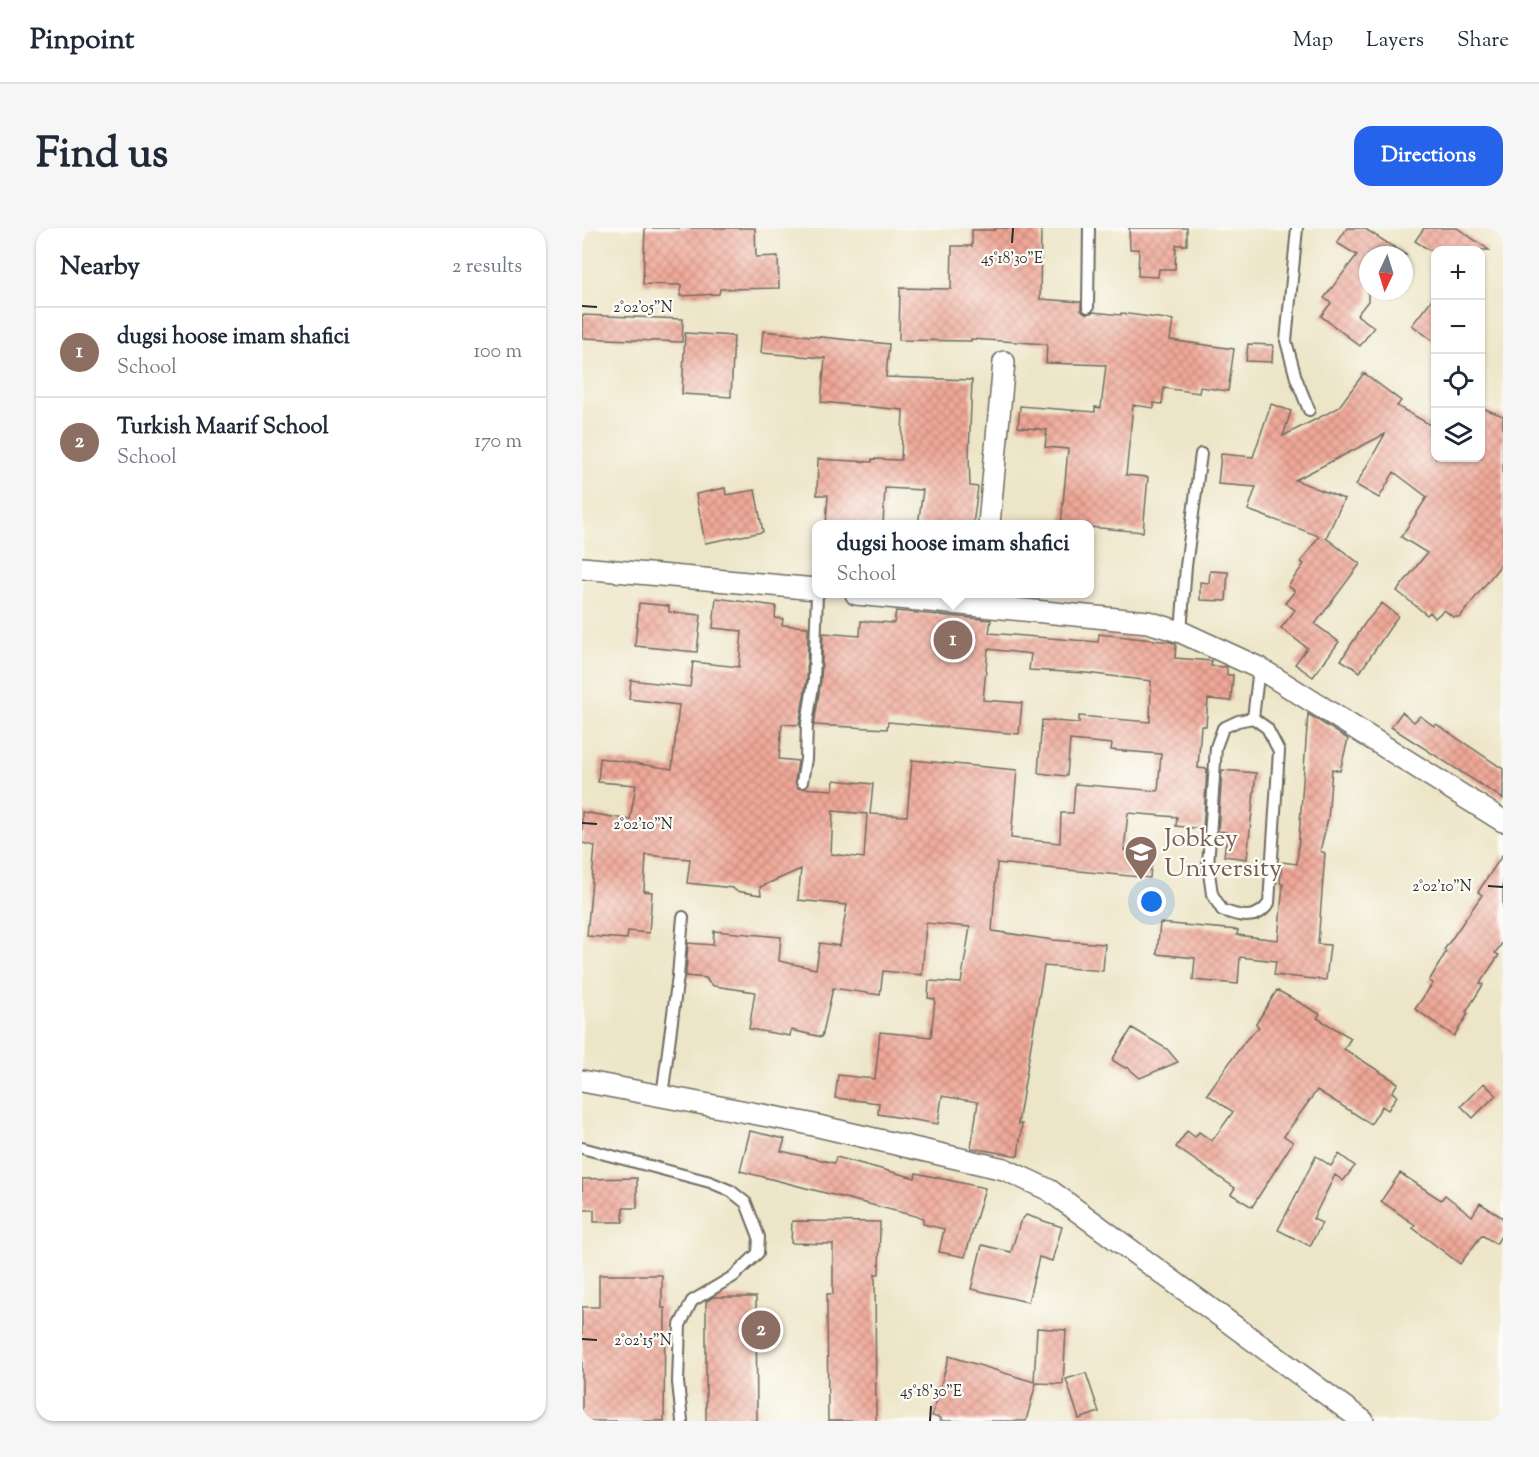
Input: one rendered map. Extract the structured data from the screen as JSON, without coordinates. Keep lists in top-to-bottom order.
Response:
{
  "places": {
    "school or university": ["Jobkey University"]
  },
  "north": "bottom",
  "page": {
    "header": "Pinpoint",
    "nav": ["Map", "Layers", "Share"],
    "title": "Find us",
    "buttons": "Directions",
    "heading": ["Nearby", "2 results"],
    "map_buttons": ["+", "−"],
    "list": [
      {
        "mark": "1",
        "name": "dugsi hoose imam shafici",
        "note": "School",
        "value": "100 m"
      },
      {
        "mark": "2",
        "name": "Turkish Maarif School",
        "note": "School",
        "value": "170 m"
      }
    ],
    "popup": ["dugsi hoose imam shafici", "School"],
    "pins": ["1", "2"]
  },
  "coordinates": [
    "45°18'30\"E",
    "2°02'05\"N",
    "2°02'10\"N",
    "2°02'15\"N"
  ]
}
